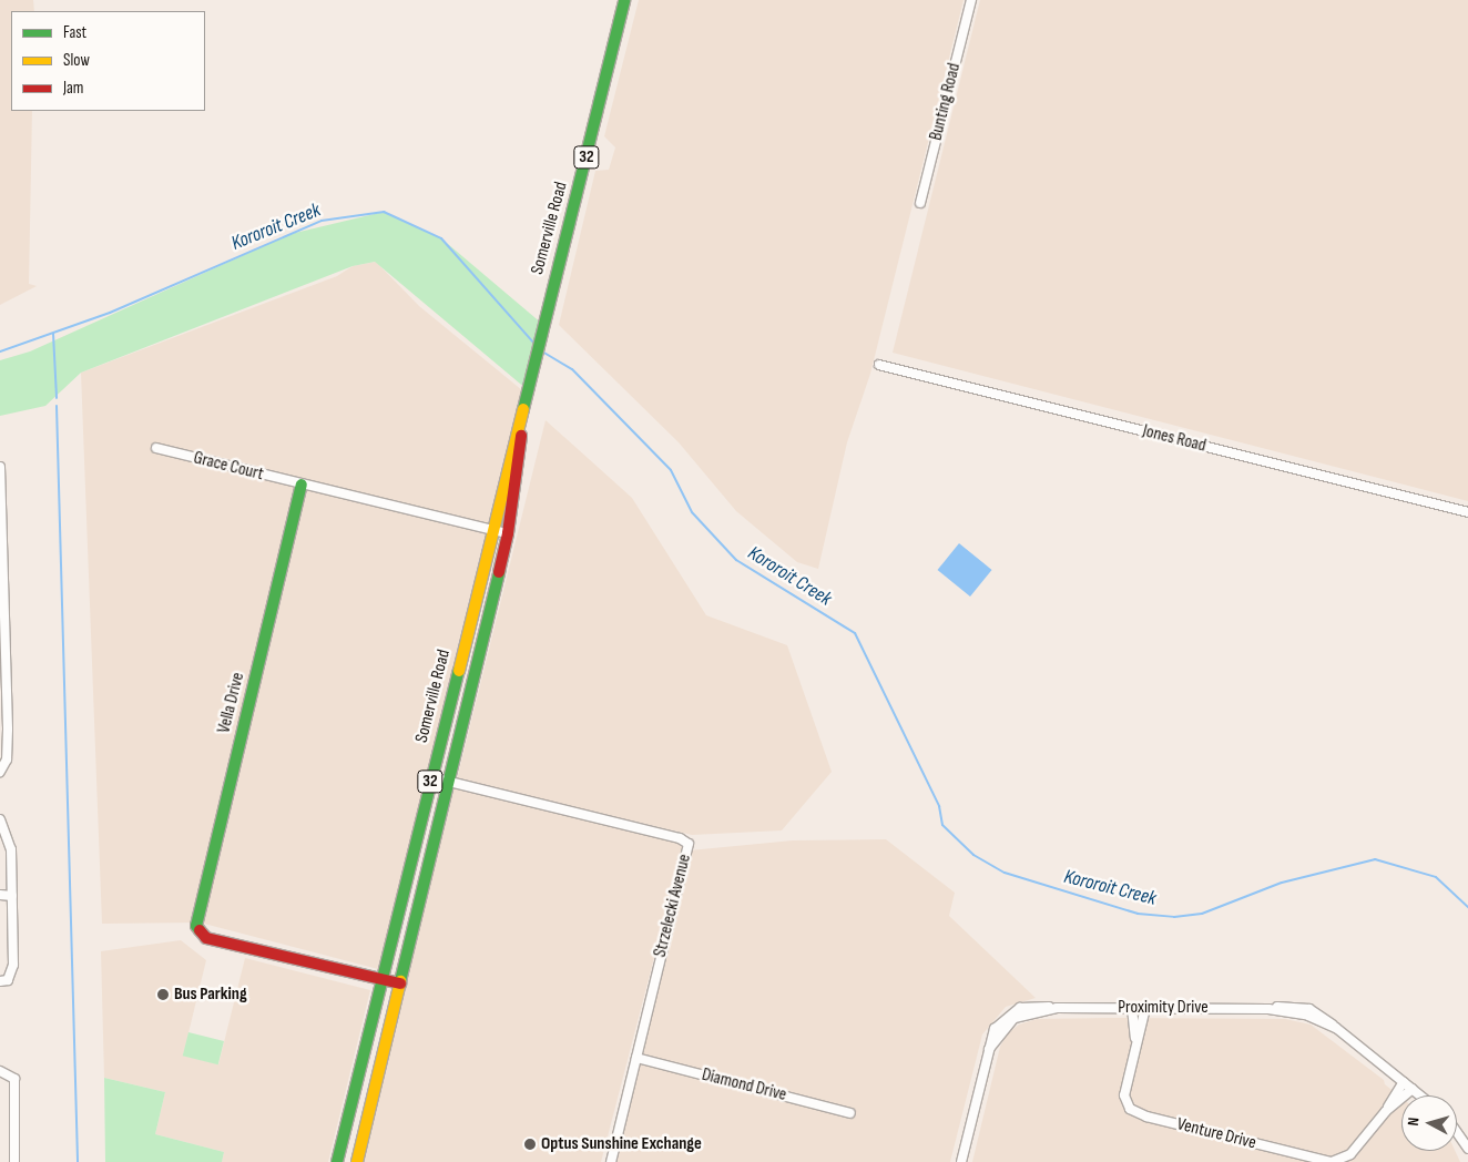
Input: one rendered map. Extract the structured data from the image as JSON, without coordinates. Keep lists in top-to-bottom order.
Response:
{
  "streets": {
    "main road": ["32", "Somerville Road", "Vella Drive"],
    "street": [
      "Bunting Road",
      "Jones Road",
      "Grace Court",
      "Strzelecki Avenue",
      "Proximity Drive",
      "Diamond Drive",
      "Venture Drive"
    ]
  },
  "crossings": [
    ["Somerville Road", "Vella Drive"],
    ["Somerville Road", "Strzelecki Avenue"],
    ["Grace Court", "Vella Drive"],
    ["Strzelecki Avenue", "Diamond Drive"],
    ["Proximity Drive", "Venture Drive"]
  ],
  "water": ["Kororoit Creek"],
  "places": ["Bus Parking", "Optus Sunshine Exchange"],
  "legend": ["Fast", "Slow", "Jam"],
  "north": "left"
}
